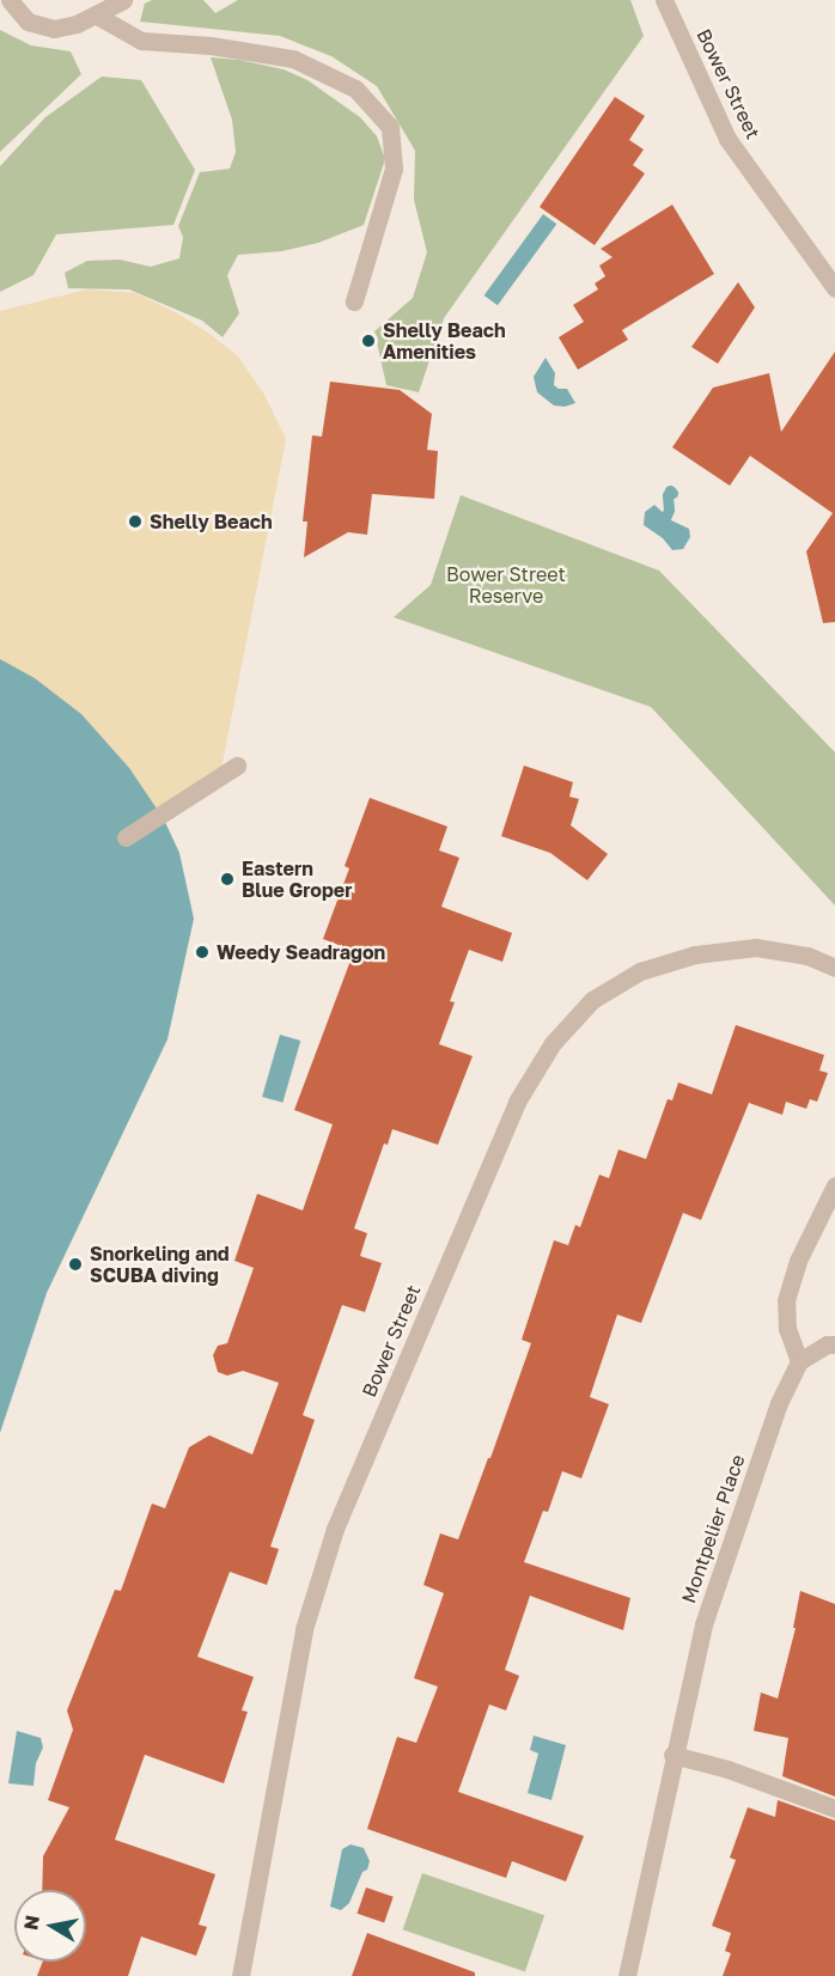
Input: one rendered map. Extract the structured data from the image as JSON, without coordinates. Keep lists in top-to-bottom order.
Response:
{
  "streets": {
    "street": ["Bower Street", "Montpelier Place"]
  },
  "parks": ["Bower Street Reserve"],
  "places": [
    "Shelly Beach Amenities",
    "Shelly Beach",
    "Eastern Blue Groper",
    "Weedy Seadragon",
    "Snorkeling and SCUBA diving"
  ],
  "north": "left"
}
